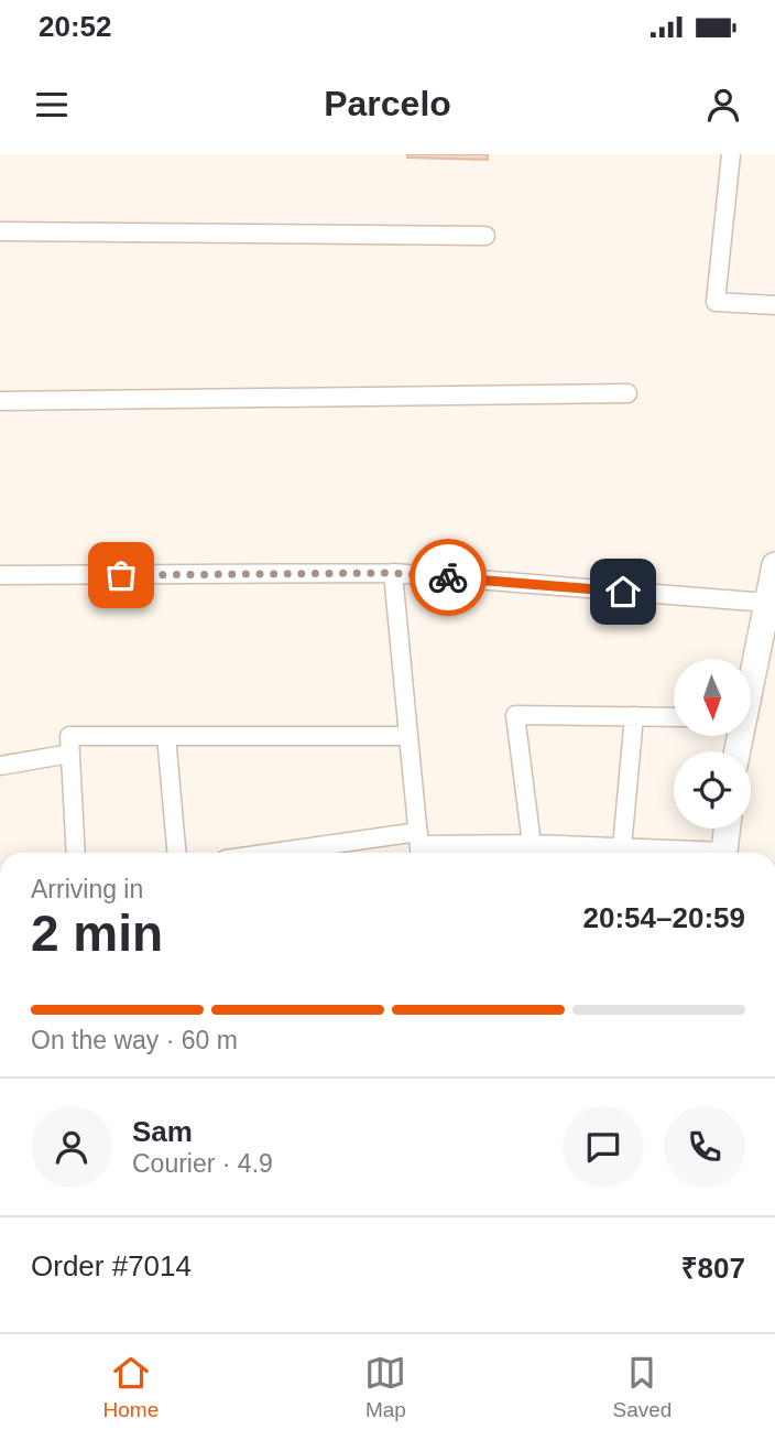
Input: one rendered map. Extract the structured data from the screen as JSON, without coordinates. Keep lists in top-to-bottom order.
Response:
{
  "north": "bottom",
  "page": {
    "status": "20:52",
    "header": "Parcelo",
    "heading": ["2 min", "Arriving in", "20:54–20:59"],
    "panel": [
      "Sam",
      "Courier · 4.9",
      "Order #7014",
      "₹807"
    ],
    "bar": "On the way · 60 m",
    "tabs": ["Home", "Map", "Saved"]
  }
}
